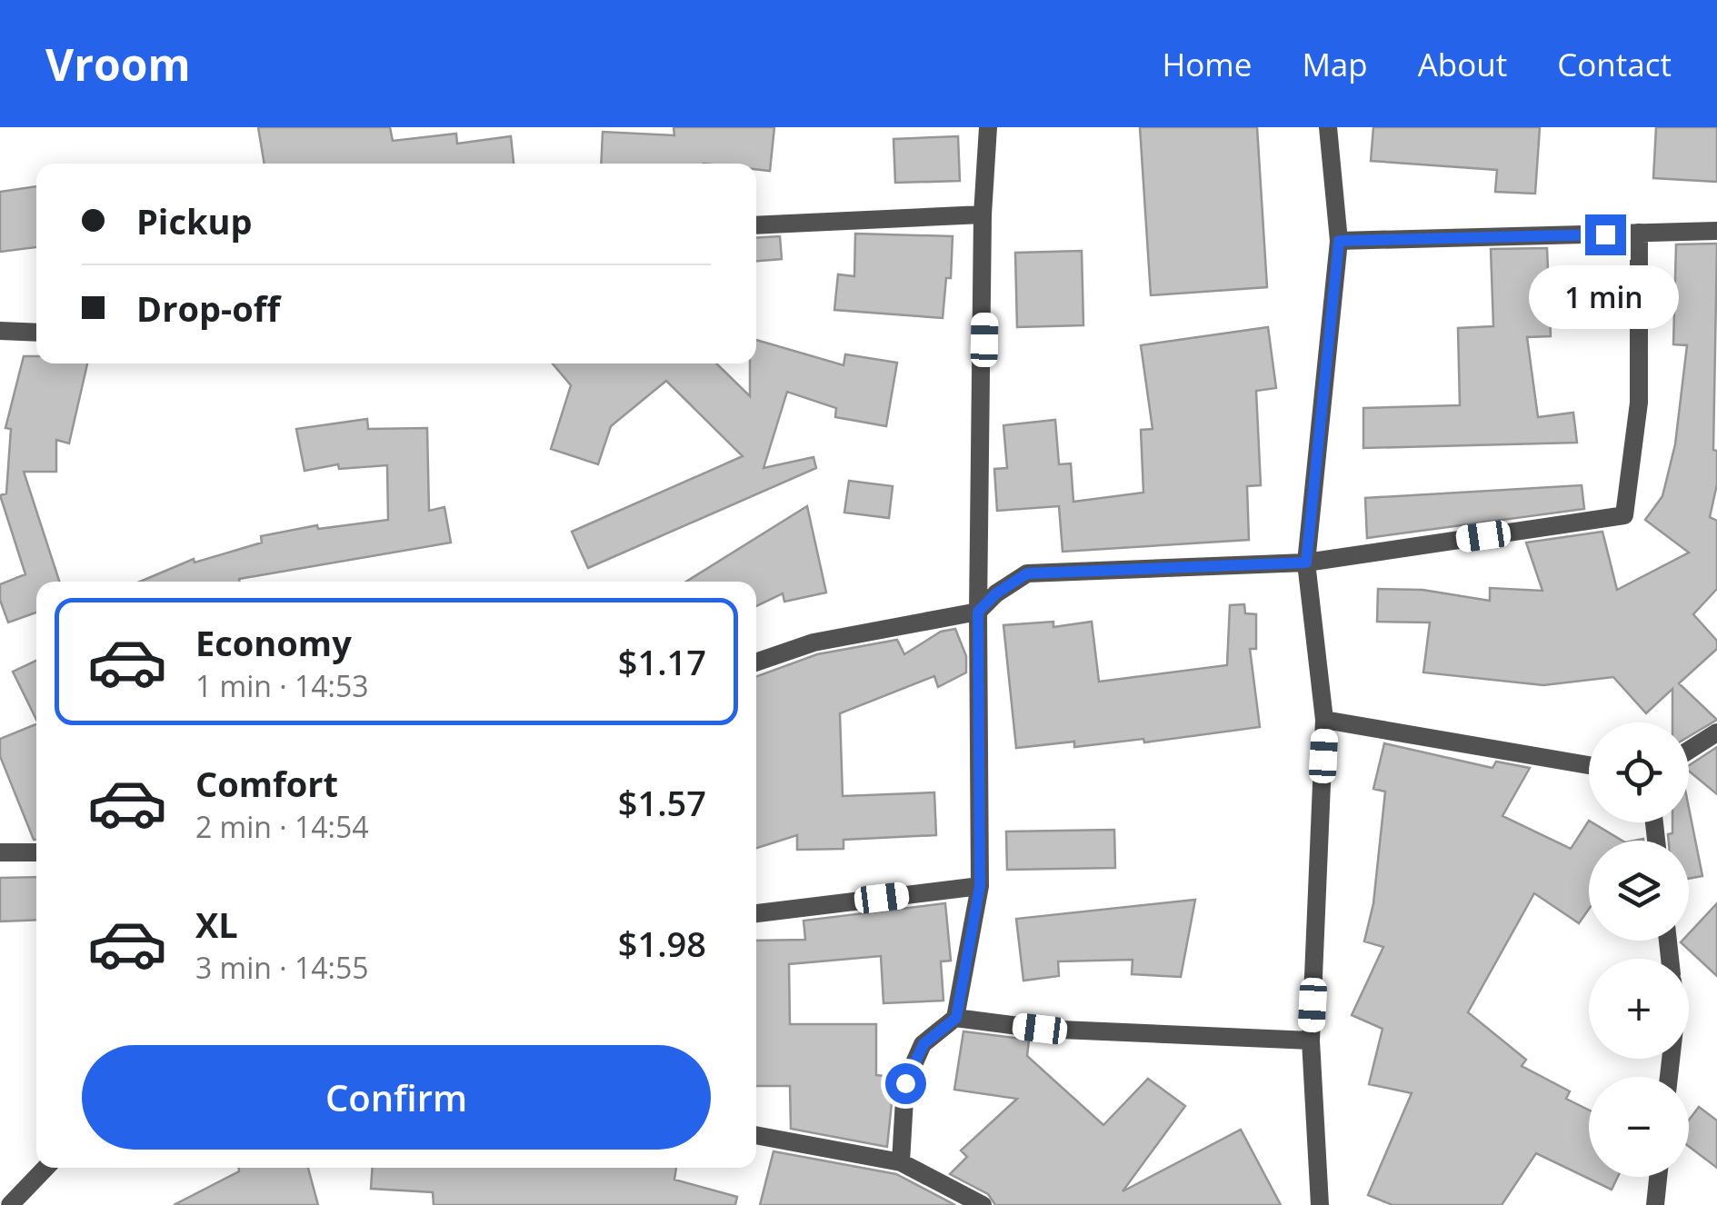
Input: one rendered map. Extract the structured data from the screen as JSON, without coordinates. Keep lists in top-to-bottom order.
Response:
{
  "page": {
    "header": "Vroom",
    "nav": [
      "Home",
      "Map",
      "About",
      "Contact"
    ],
    "banner": ["Pickup", "Drop-off"],
    "bubble": "1 min",
    "list": [
      {
        "name": "Economy",
        "note": "1 min · 14:53",
        "value": "$1.17"
      },
      {
        "name": "Comfort",
        "note": "2 min · 14:54",
        "value": "$1.57"
      },
      {
        "name": "XL",
        "note": "3 min · 14:55",
        "value": "$1.98"
      }
    ],
    "map_buttons": ["+", "−"],
    "buttons": "Confirm"
  }
}
